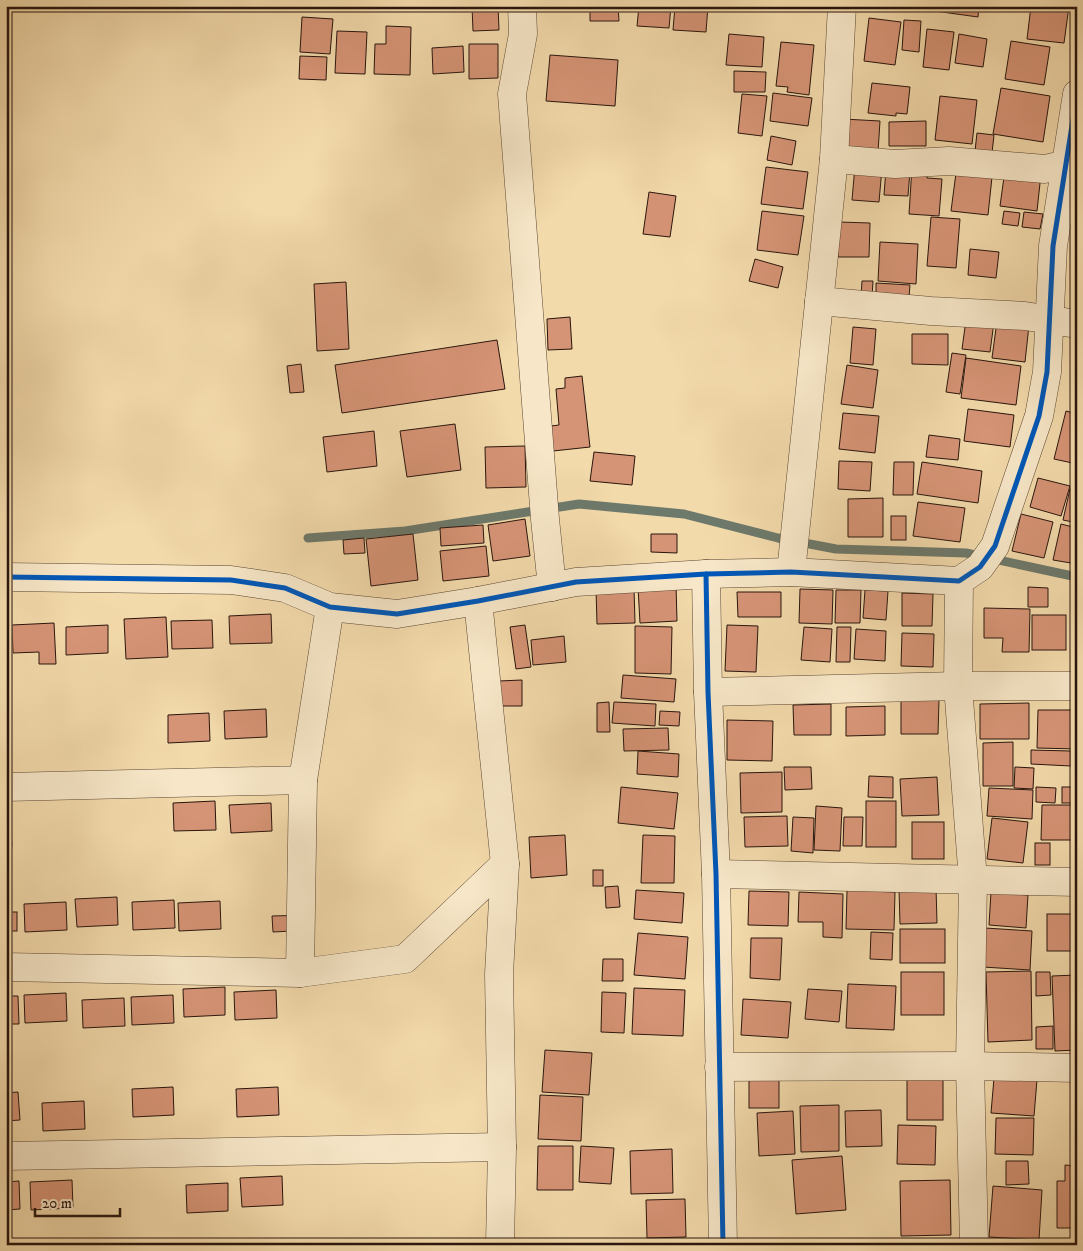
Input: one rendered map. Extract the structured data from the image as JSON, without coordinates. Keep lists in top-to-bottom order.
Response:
{
  "scale_bar": "20 m"
}
